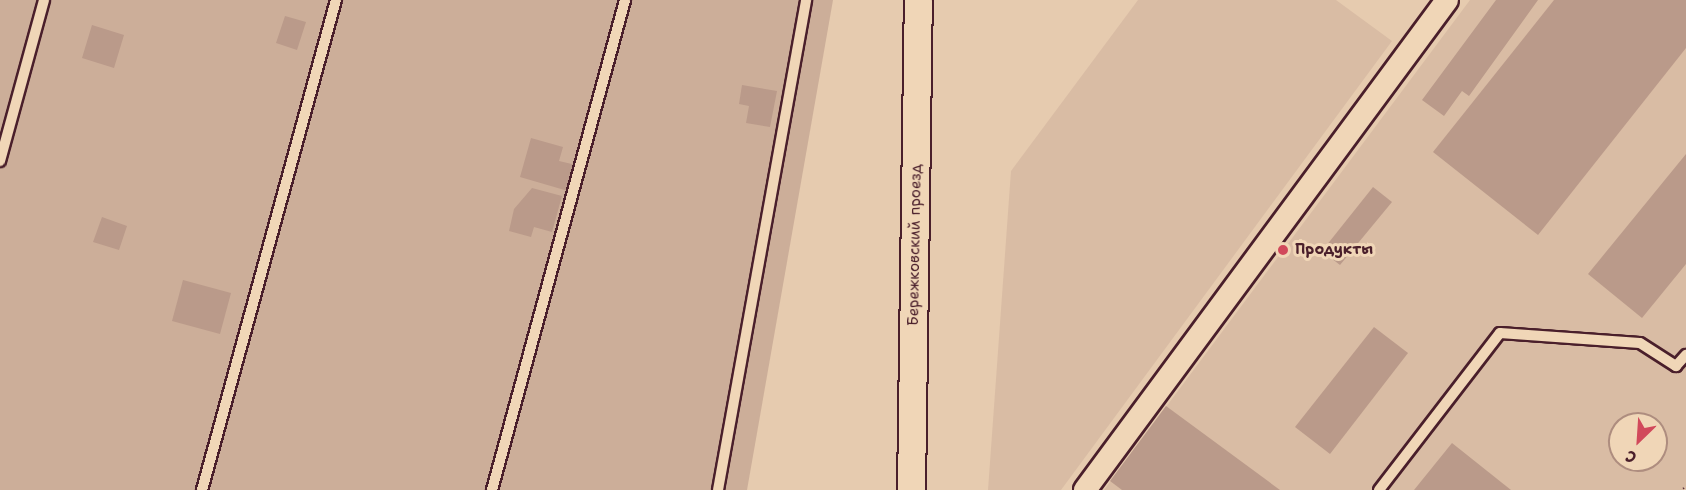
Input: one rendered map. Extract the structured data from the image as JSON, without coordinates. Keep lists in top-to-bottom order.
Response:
{
  "streets": {
    "street": ["Бережковский проезд"]
  },
  "places": ["Продукты"],
  "north": "bottom left"
}
